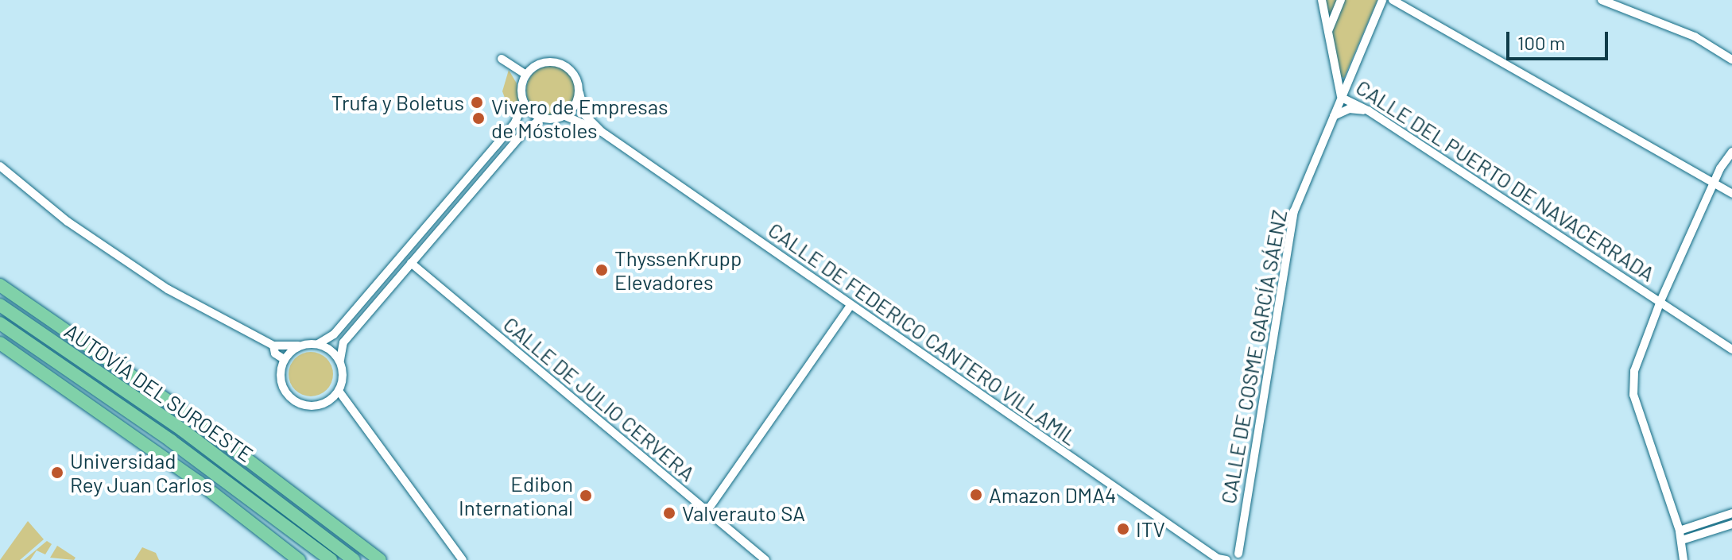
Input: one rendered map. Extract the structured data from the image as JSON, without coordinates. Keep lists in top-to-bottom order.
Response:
{
  "streets": {
    "highway": ["AUTOVÍA DEL SUROESTE"],
    "street": [
      "CALLE DEL PUERTO DE NAVACERRADA",
      "CALLE DE FEDERICO CANTERO VILLAMIL",
      "CALLE DE COSME GARCÍA SÁENZ",
      "CALLE DE JULIO CERVERA"
    ]
  },
  "crossings": [
    ["CALLE DEL PUERTO DE NAVACERRADA", "CALLE DE COSME GARCÍA SÁENZ"]
  ],
  "places": [
    "Trufa y Boletus",
    "Vivero de Empresas de Móstoles",
    "ThyssenKrupp Elevadores",
    "Universidad Rey Juan Carlos",
    "Amazon DMA4",
    "Edibon International",
    "Valverauto SA",
    "ITV"
  ],
  "scale_bar": "100 m"
}
